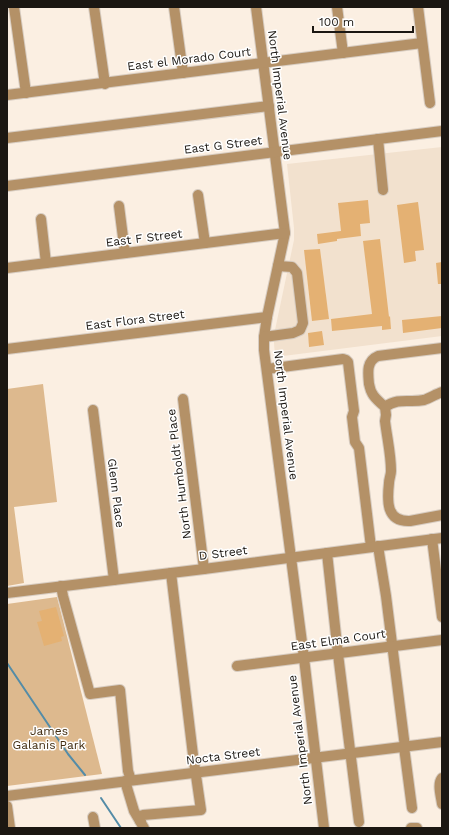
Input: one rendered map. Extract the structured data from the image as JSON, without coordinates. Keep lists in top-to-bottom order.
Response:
{
  "streets": {
    "street": [
      "East el Morado Court",
      "North Imperial Avenue",
      "East G Street",
      "East F Street",
      "East Flora Street",
      "North Humboldt Place",
      "Glenn Place",
      "D Street",
      "East Elma Court",
      "Nocta Street"
    ]
  },
  "crossings": [
    ["East el Morado Court", "North Imperial Avenue"],
    ["North Imperial Avenue", "East G Street"],
    ["North Imperial Avenue", "East F Street"],
    ["North Imperial Avenue", "East Flora Street"],
    ["North Imperial Avenue", "D Street"],
    ["North Imperial Avenue", "East Elma Court"],
    ["North Imperial Avenue", "Nocta Street"],
    ["North Humboldt Place", "D Street"],
    ["Glenn Place", "D Street"]
  ],
  "parks": ["James Galanis Park"],
  "scale_bar": "100 m"
}
